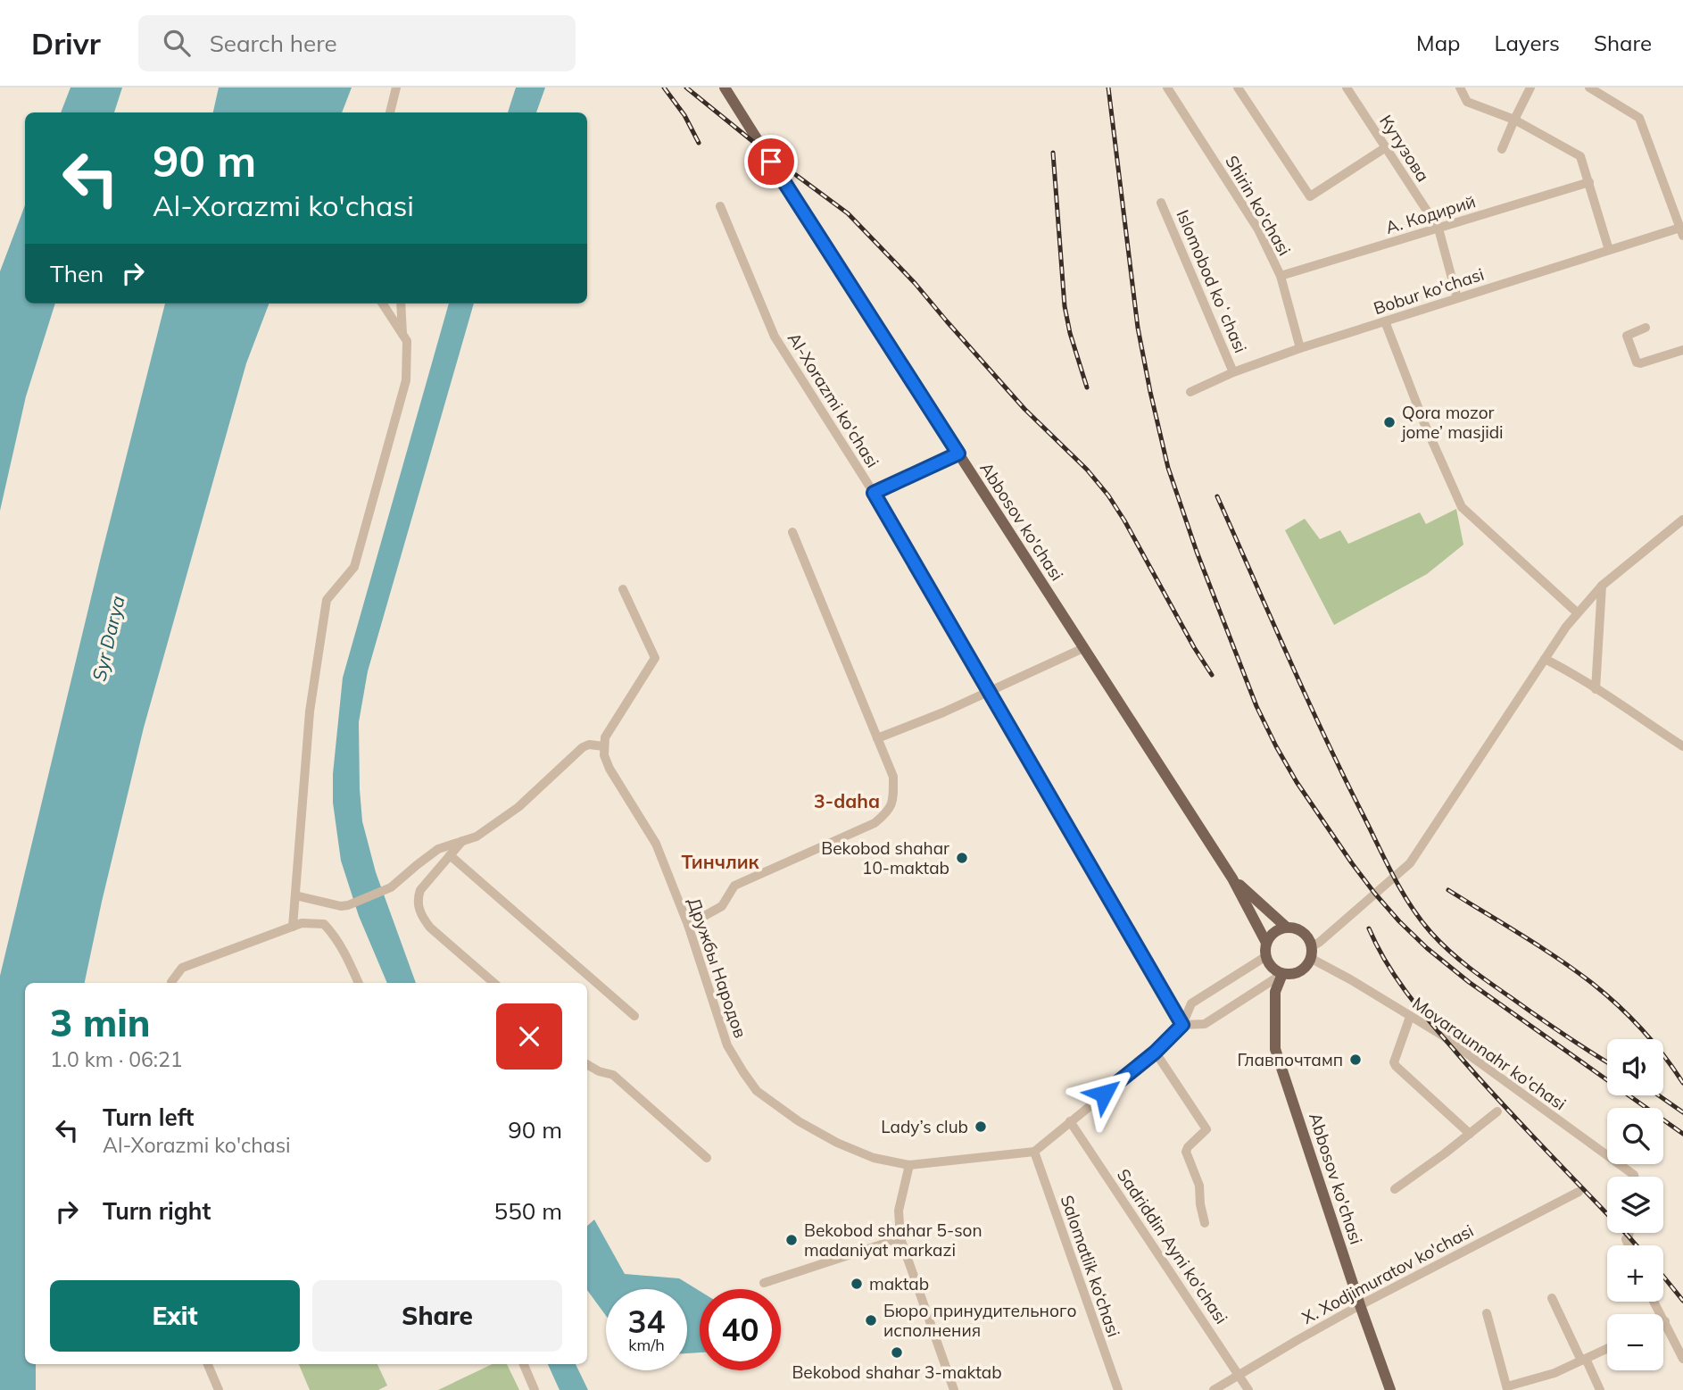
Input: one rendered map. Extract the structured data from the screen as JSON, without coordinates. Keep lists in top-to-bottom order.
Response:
{
  "streets": {
    "main road": ["Abbosov ko'chasi"],
    "street": [
      "Кутузова",
      "Shirin ko'chasi",
      "А. Кодирий",
      "Islomobod koʻchasi",
      "Bobur ko'chasi",
      "Al-Xorazmi ko'chasi",
      "Дружбы Народов",
      "Movaraunnahr ko'chasi",
      "Sadriddin Ayni ko'chasi",
      "Salomatlik ko‘chasi",
      "X. Xodjimuratov ko'chasi"
    ]
  },
  "crossings": [
    ["Кутузова", "А. Кодирий"],
    ["Кутузова", "Bobur ko'chasi"],
    ["Shirin ko'chasi", "А. Кодирий"],
    ["Shirin ko'chasi", "Bobur ko'chasi"],
    ["Islomobod koʻchasi", "Bobur ko'chasi"],
    ["Abbosov ko'chasi", "Movaraunnahr ko'chasi"],
    ["Abbosov ko'chasi", "X. Xodjimuratov ko'chasi"],
    ["Дружбы Народов", "Salomatlik ko‘chasi"],
    ["Sadriddin Ayni ko'chasi", "X. Xodjimuratov ko'chasi"]
  ],
  "districts": ["3-daha", "Тинчлик"],
  "water": ["Syr Darya"],
  "places": [
    "Qora mozor jome’ masjidi",
    "Bekobod shahar 10-maktab",
    "Главпочтамп",
    "Lady’s club",
    "Bekobod shahar 5-son madaniyat markazi",
    "maktab",
    "Бюро принудительного исполнения",
    "Bekobod shahar 3-maktab"
  ],
  "page": {
    "header": "Drivr",
    "search": "Search here",
    "nav": ["Map", "Layers", "Share"],
    "turn": ["90 m", "Al-Xorazmi ko'chasi"],
    "then": "Then",
    "heading": ["3 min", "1.0 km · 06:21"],
    "map_buttons": ["+", "−"],
    "list": [
      {
        "name": "Turn left",
        "note": "Al-Xorazmi ko'chasi",
        "value": "90 m"
      },
      {
        "name": "Turn right",
        "value": "550 m"
      }
    ],
    "buttons": ["Exit", "Share"],
    "speed": "34 km/h",
    "limit": "40"
  }
}
